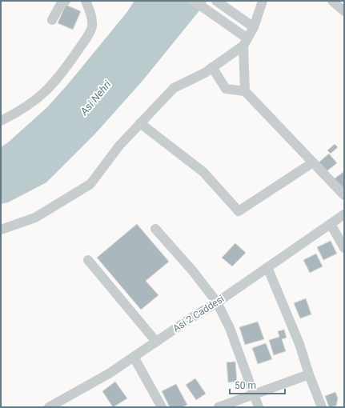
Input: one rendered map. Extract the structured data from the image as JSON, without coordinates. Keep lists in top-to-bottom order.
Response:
{
  "streets": {
    "street": ["Asi 2 Caddesi"]
  },
  "water": ["Asi Nehri"],
  "scale_bar": "50 m"
}
